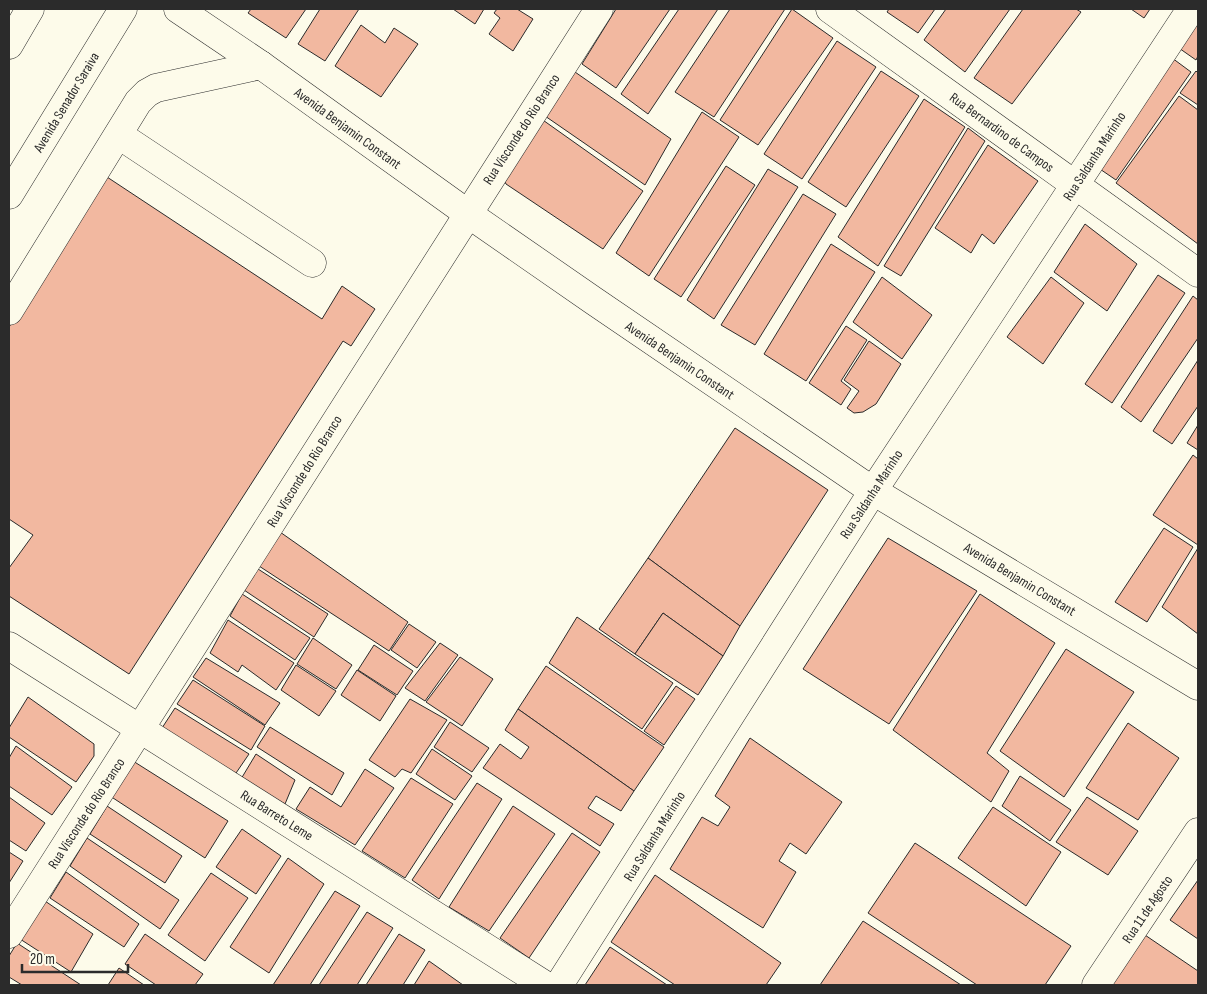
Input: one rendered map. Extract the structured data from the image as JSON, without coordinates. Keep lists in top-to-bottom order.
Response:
{
  "streets": {
    "street": [
      "Avenida Senador Saraiva",
      "Avenida Benjamin Constant",
      "Rua Visconde do Rio Branco",
      "Rua Bernardino de Campos",
      "Rua Saldanha Marinho",
      "Rua Barreto Leme",
      "Rua 11 de Agosto"
    ]
  },
  "crossings": [
    ["Avenida Benjamin Constant", "Rua Visconde do Rio Branco"],
    ["Avenida Benjamin Constant", "Rua Saldanha Marinho"],
    ["Rua Visconde do Rio Branco", "Rua Barreto Leme"],
    ["Rua Bernardino de Campos", "Rua Saldanha Marinho"]
  ],
  "scale_bar": "20 m"
}
